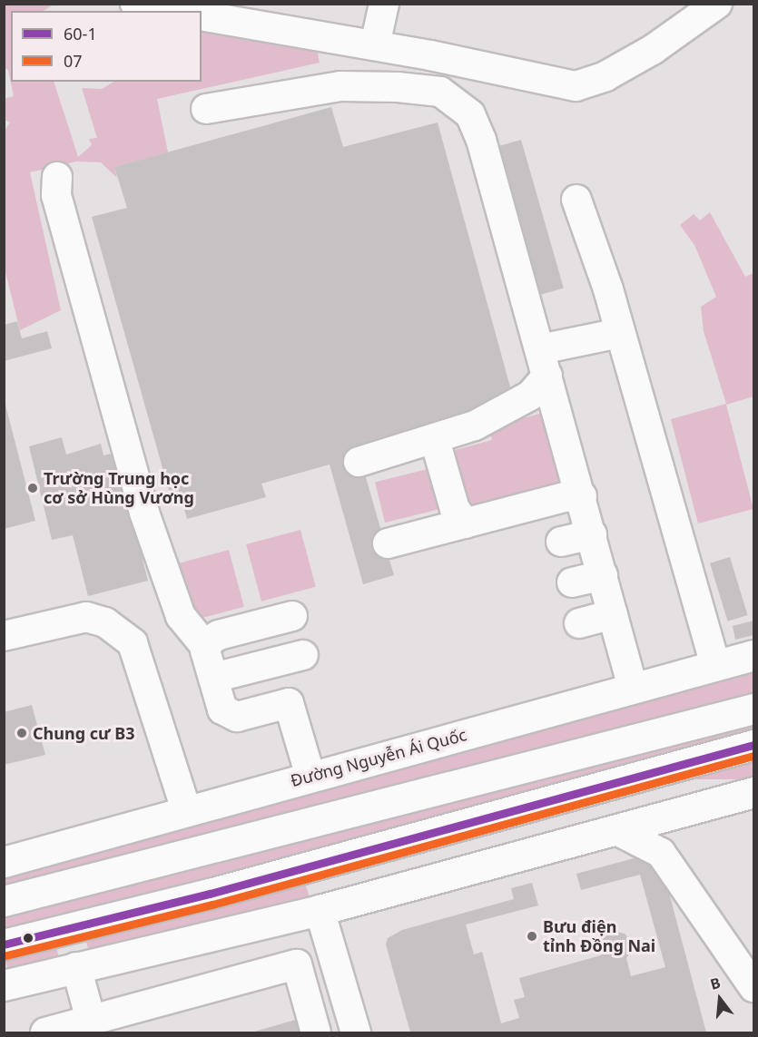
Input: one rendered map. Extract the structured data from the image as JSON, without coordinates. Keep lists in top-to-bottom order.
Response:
{
  "streets": {
    "main road": ["Đường Nguyễn Ái Quốc"]
  },
  "places": ["Trường Trung học cơ sở Hùng Vương", "Chung cư B3", "Bưu điện tỉnh Đồng Nai"],
  "lines": ["transit line 60-1", "transit line 07"],
  "legend": ["60-1", "07"],
  "north": "top"
}
